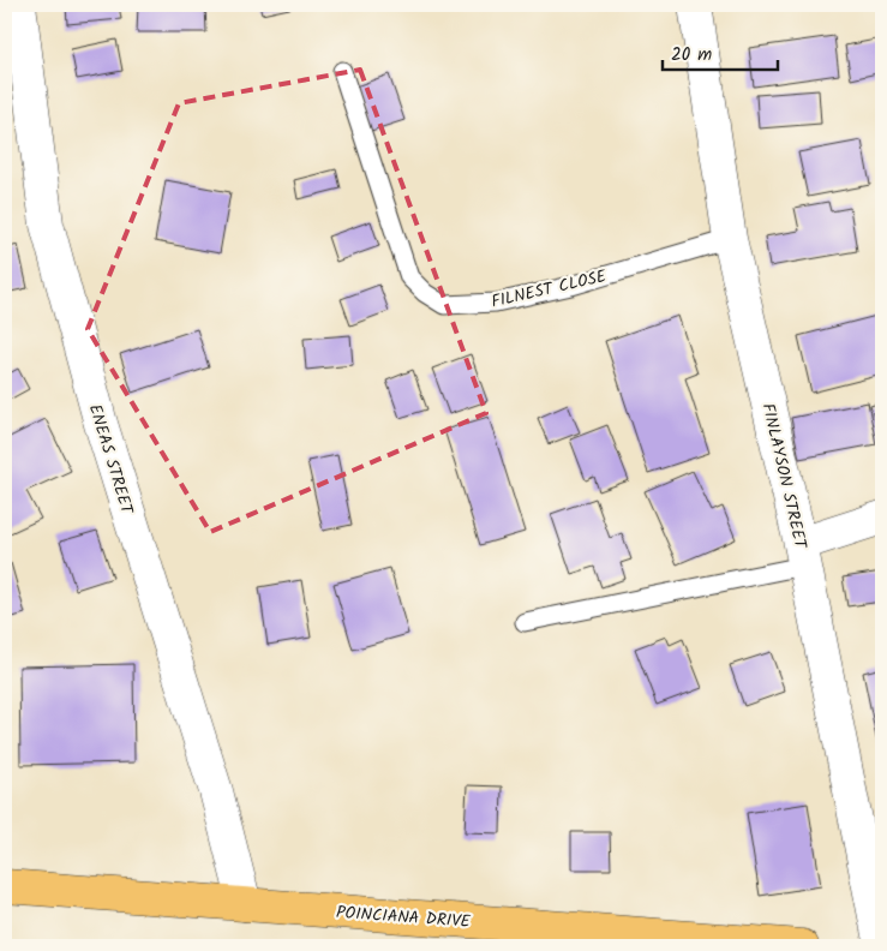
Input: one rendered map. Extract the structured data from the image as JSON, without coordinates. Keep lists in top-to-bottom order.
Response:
{
  "streets": {
    "main road": ["POINCIANA DRIVE"],
    "street": ["ENEAS STREET", "FINLAYSON STREET"],
    "lane": ["FILNEST CLOSE"]
  },
  "crossings": [
    ["FILNEST CLOSE", "FINLAYSON STREET"],
    ["ENEAS STREET", "POINCIANA DRIVE"]
  ],
  "scale_bar": "20 m"
}
